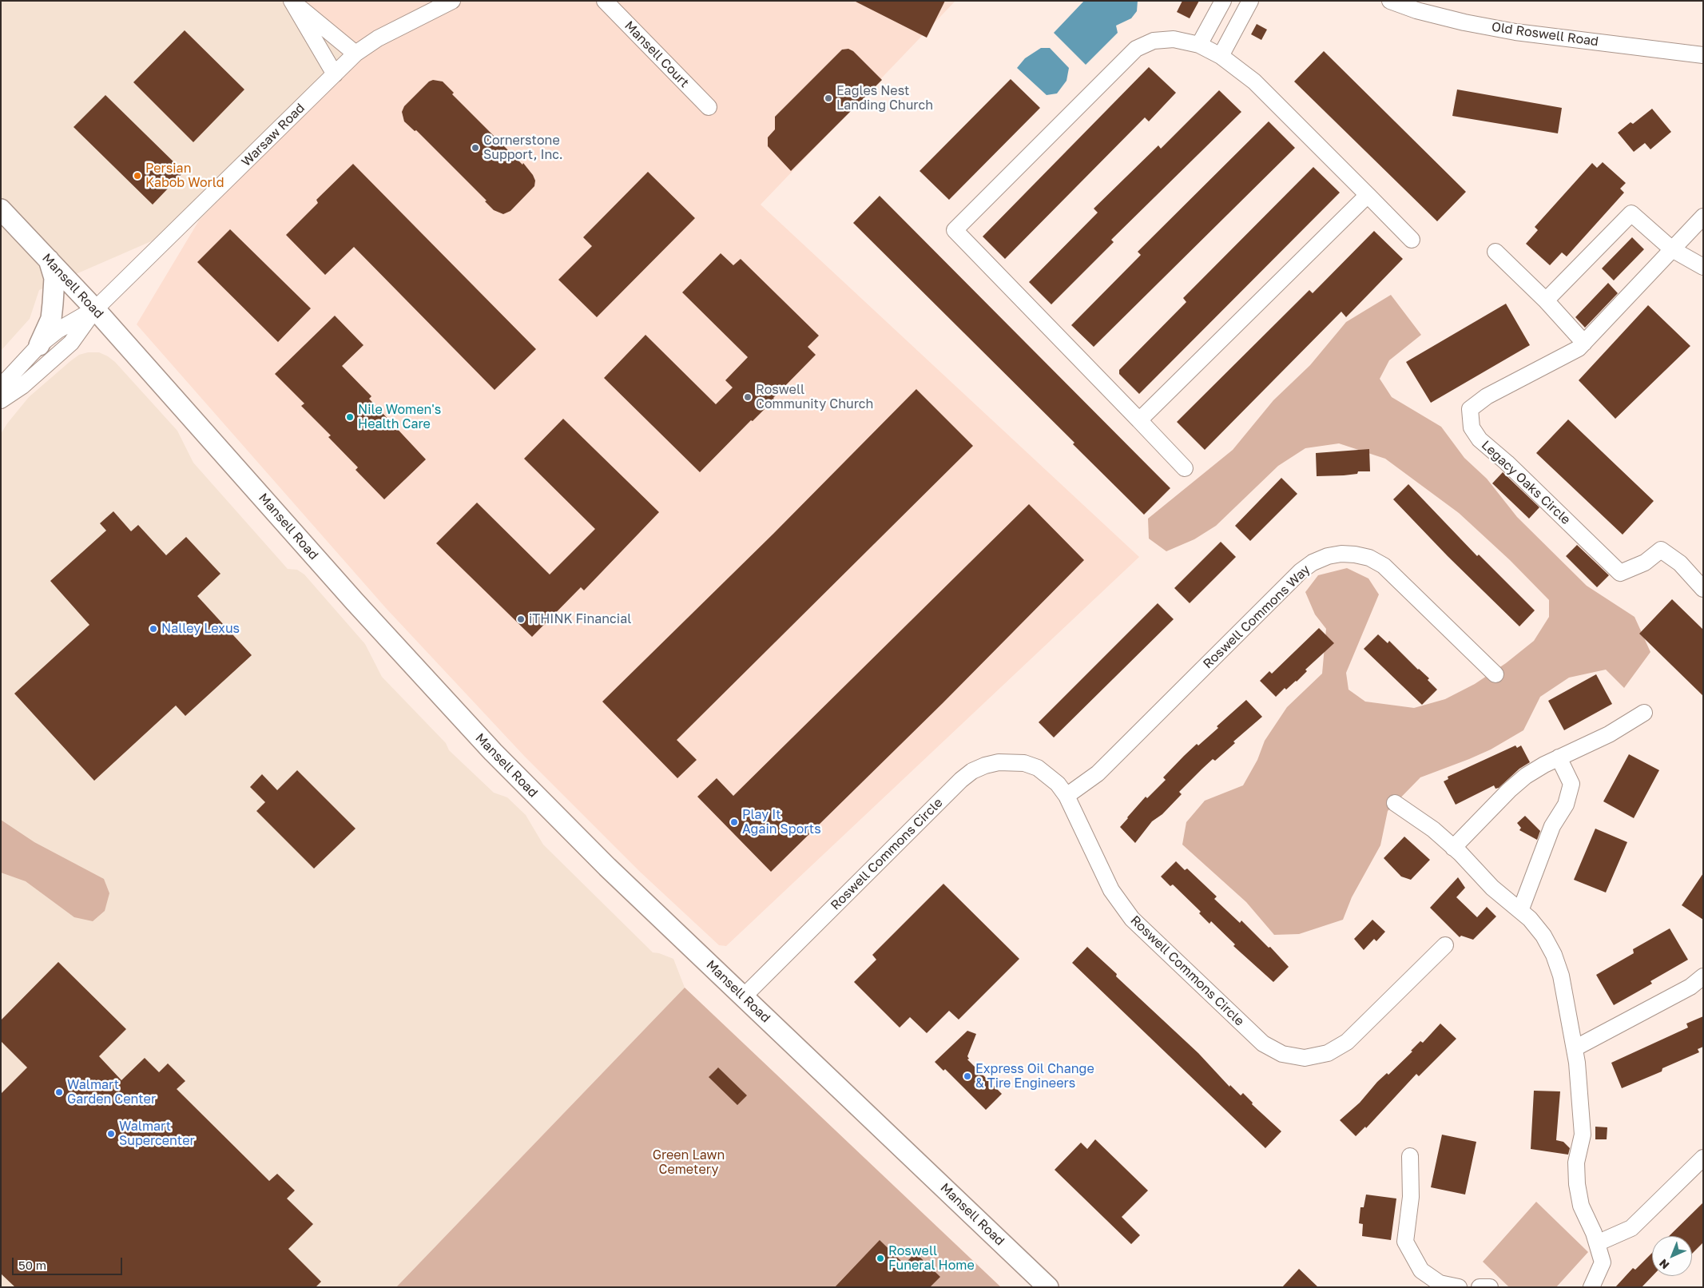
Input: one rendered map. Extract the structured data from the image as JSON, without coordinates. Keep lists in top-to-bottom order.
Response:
{
  "streets": {
    "main road": ["Mansell Road"],
    "street": [
      "Old Roswell Road",
      "Mansell Court",
      "Warsaw Road",
      "Legacy Oaks Circle",
      "Roswell Commons Way",
      "Roswell Commons Circle"
    ]
  },
  "crossings": [
    ["Warsaw Road", "Mansell Road"],
    ["Mansell Road", "Roswell Commons Circle"],
    ["Roswell Commons Way", "Roswell Commons Circle"]
  ],
  "parks": ["Green Lawn Cemetery"],
  "places": [
    "Eagles Nest Landing Church",
    "Cornerstone Support, Inc.",
    "Persian Kabob World",
    "Roswell Community Church",
    "Nile Women's Health Care",
    "iTHINK Financial",
    "Nalley Lexus",
    "Play It Again Sports",
    "Express Oil Change & Tire Engineers",
    "Walmart Garden Center",
    "Walmart Supercenter",
    "Roswell Funeral Home"
  ],
  "scale_bar": "50 m",
  "north": "bottom left"
}
